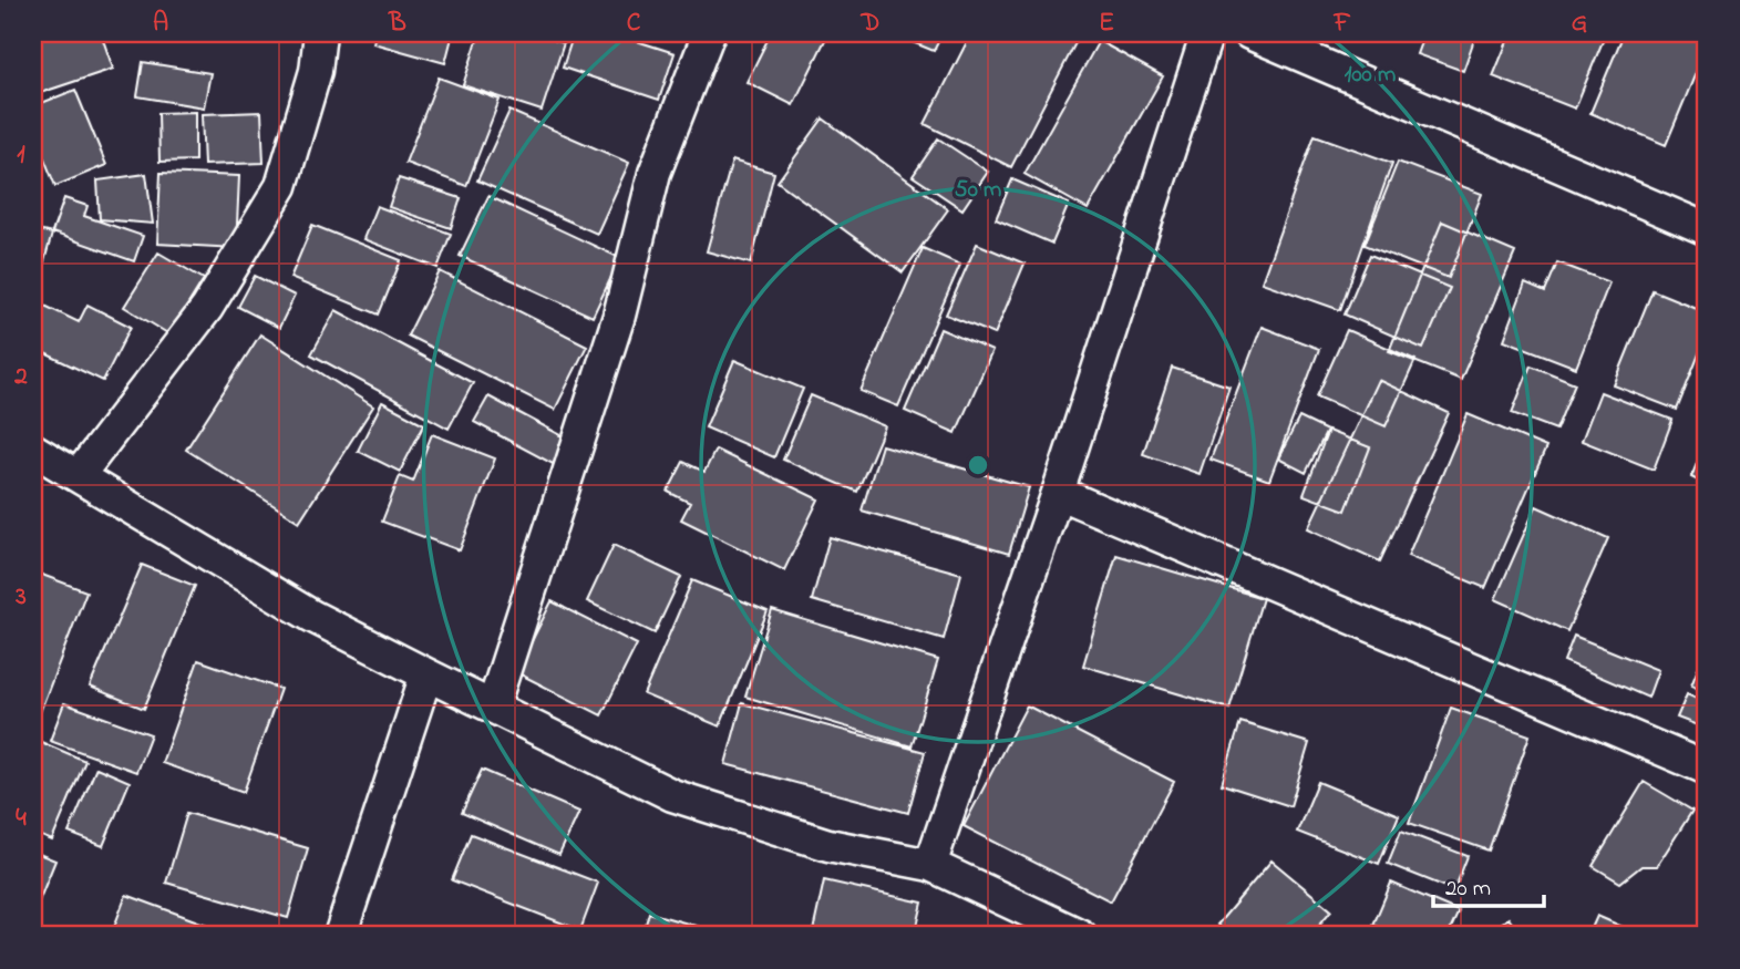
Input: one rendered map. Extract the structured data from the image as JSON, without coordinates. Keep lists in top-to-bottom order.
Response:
{
  "scale_bar": "20 m",
  "grid": {
    "columns": [
      "A",
      "B",
      "C",
      "D",
      "E",
      "F",
      "G"
    ],
    "rows": [
      "1",
      "2",
      "3",
      "4"
    ]
  },
  "rings": ["100 m", "50 m"]
}
